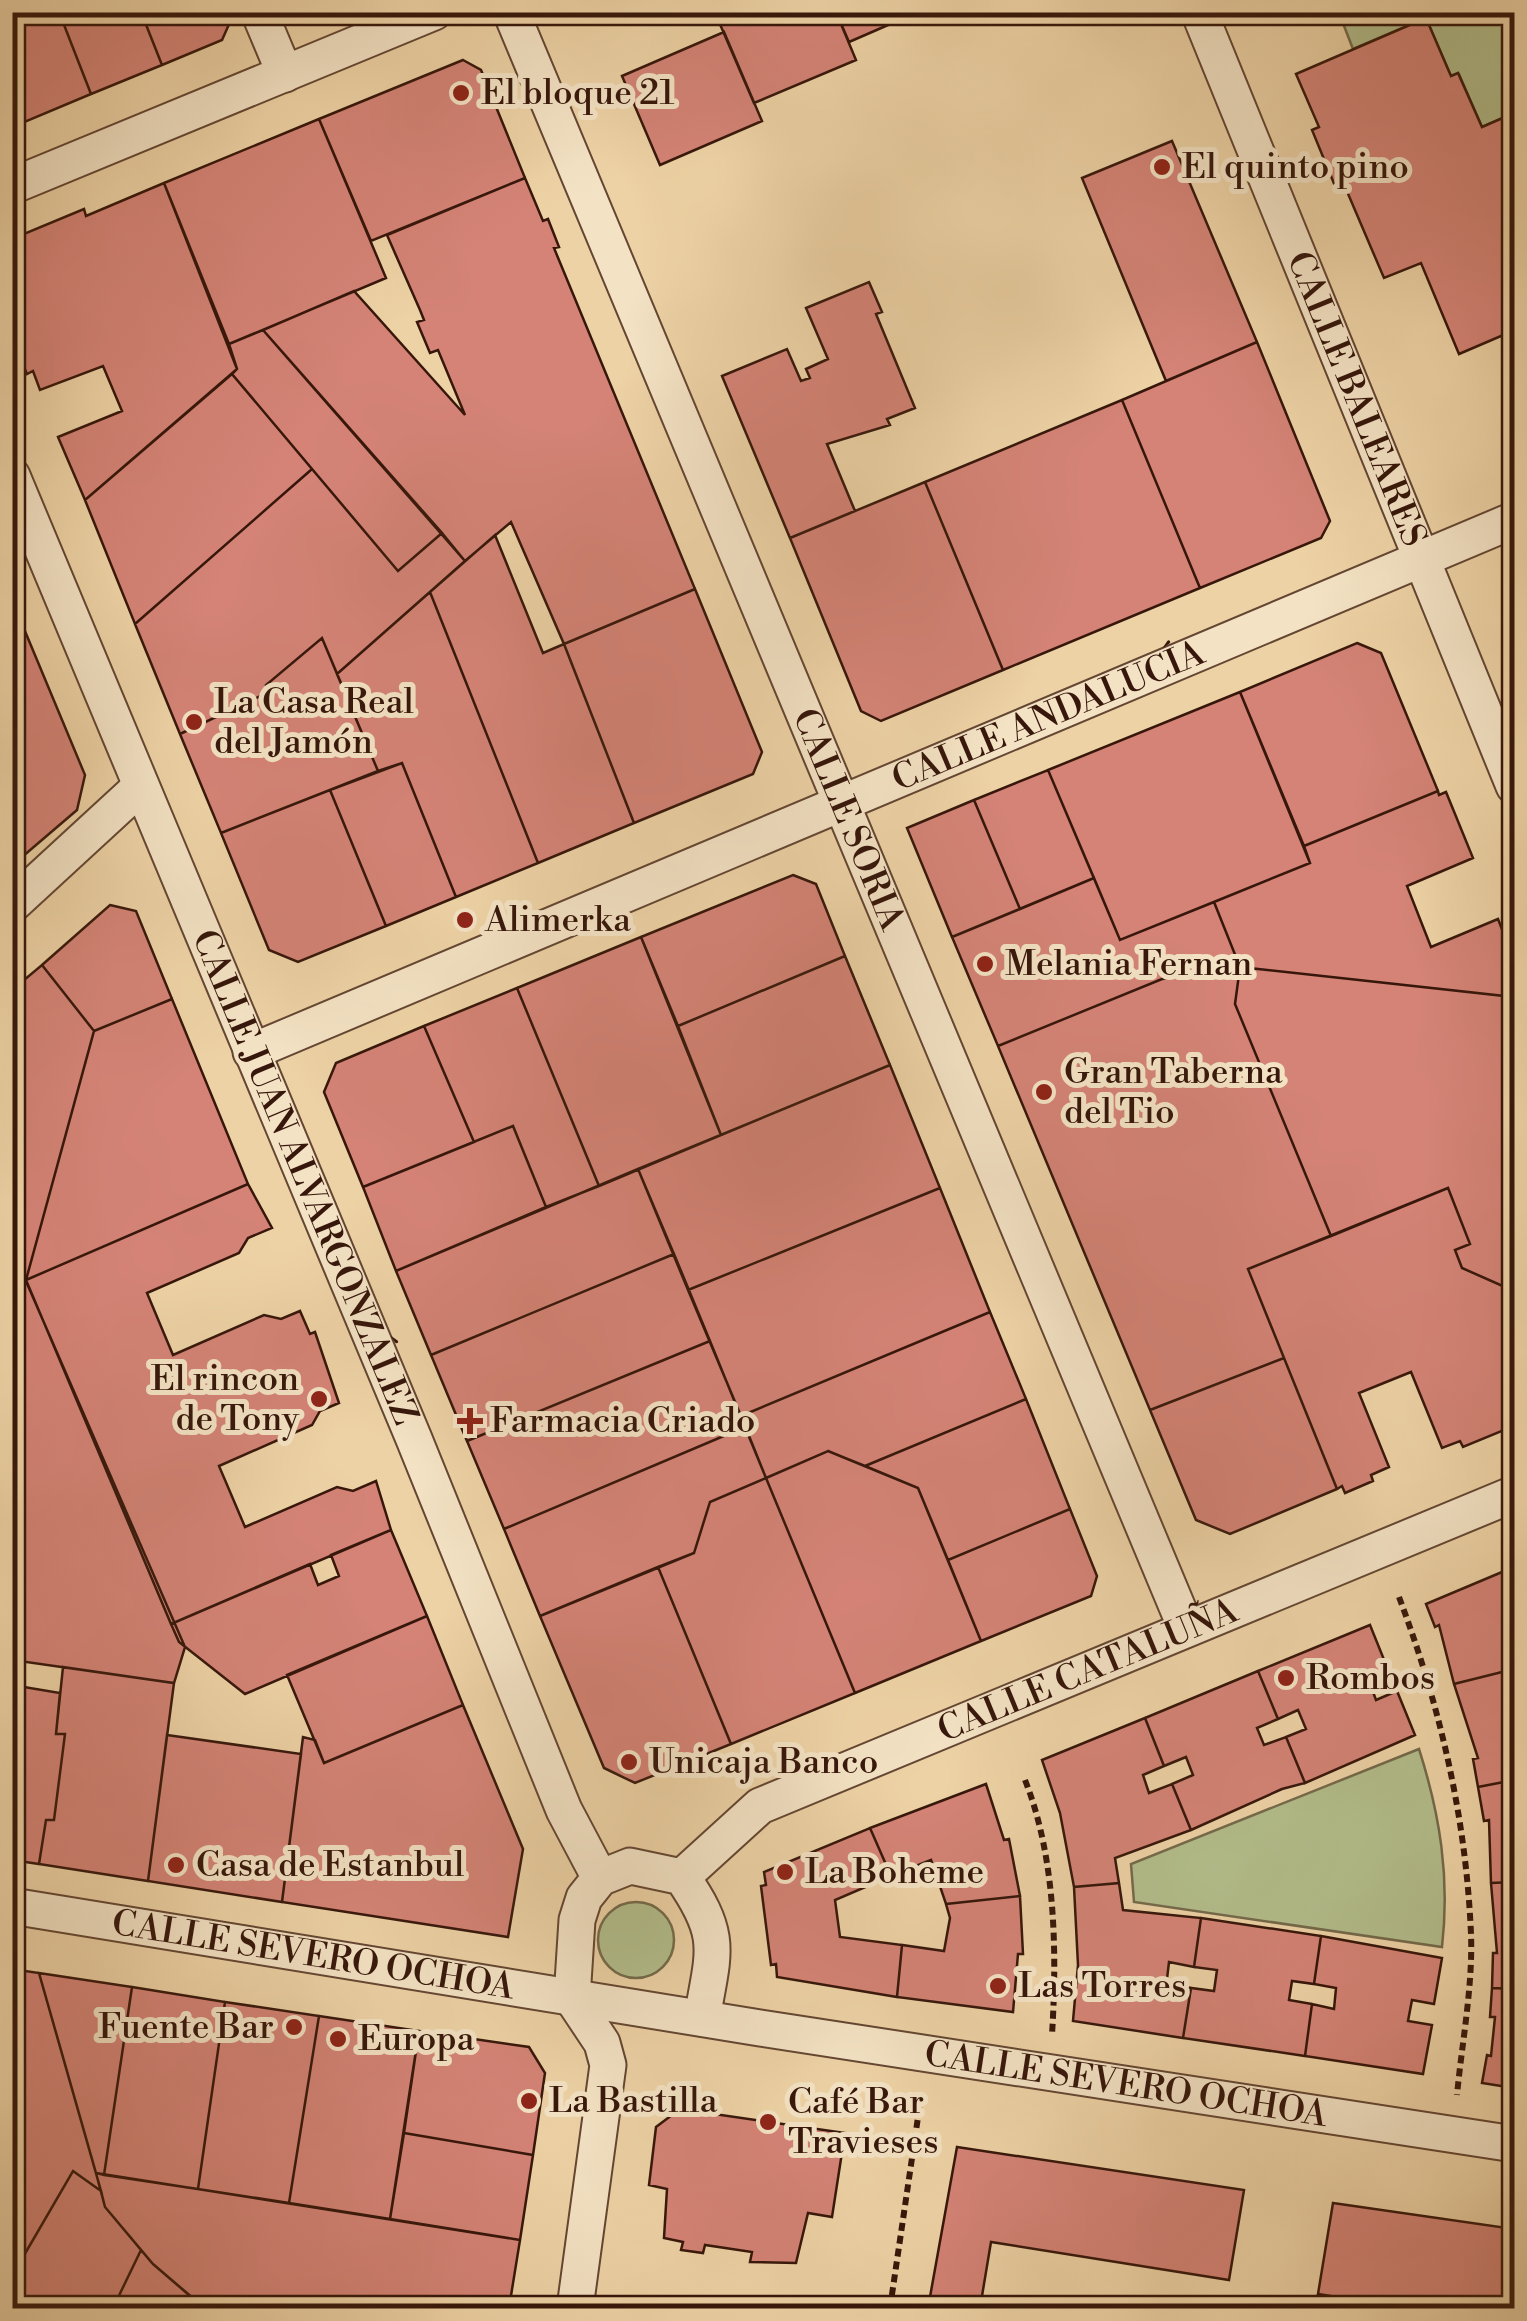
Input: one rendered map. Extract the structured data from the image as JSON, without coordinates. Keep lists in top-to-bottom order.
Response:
{
  "streets": {
    "street": [
      "CALLE BALEARES",
      "CALLE ANDALUCÍA",
      "CALLE SORIA",
      "CALLE JUAN ALVARGONZÁLEZ",
      "CALLE CATALUÑA",
      "CALLE SEVERO OCHOA"
    ]
  },
  "crossings": [
    ["CALLE BALEARES", "CALLE ANDALUCÍA"],
    ["CALLE ANDALUCÍA", "CALLE SORIA"],
    ["CALLE ANDALUCÍA", "CALLE JUAN ALVARGONZÁLEZ"],
    ["CALLE SORIA", "CALLE CATALUÑA"]
  ],
  "places": {
    "other": [
      "El bloque 21",
      "El quinto pino",
      "La Casa Real del Jamón",
      "Alimerka",
      "Melania Fernan",
      "Gran Taberna del Tio",
      "El rincon de Tony",
      "Rombos",
      "Unicaja Banco",
      "Casa de Estanbul",
      "La Boheme",
      "Las Torres",
      "Fuente Bar",
      "Europa",
      "La Bastilla",
      "Café Bar Travieses"
    ],
    "health": ["Farmacia Criado"]
  }
}
